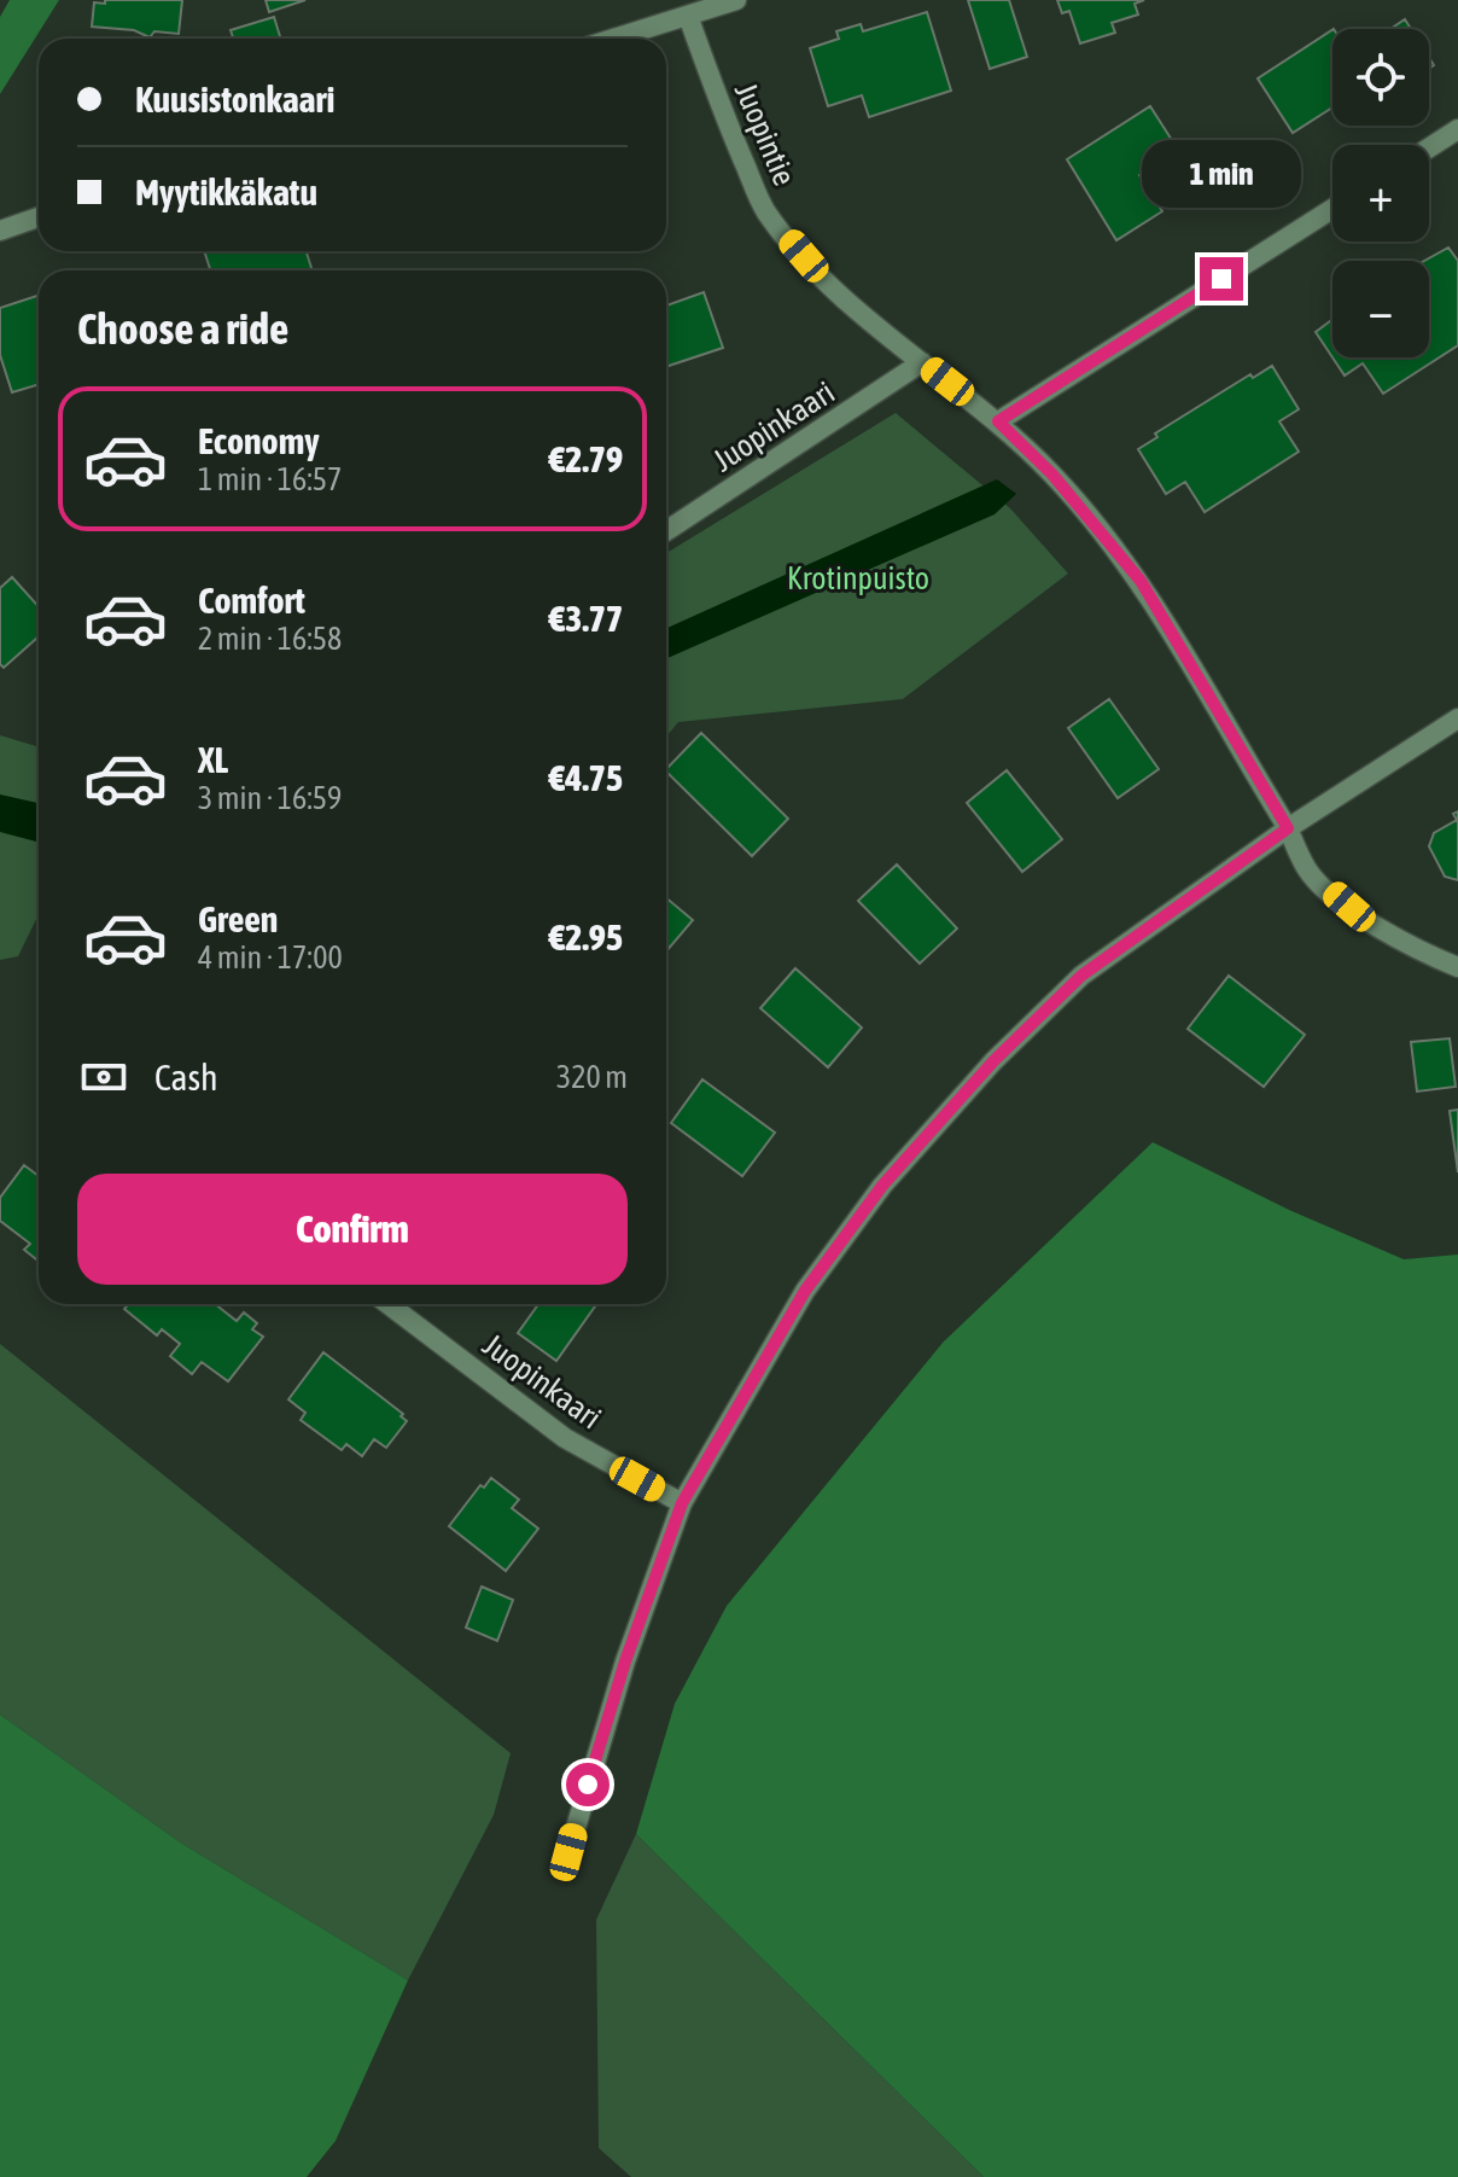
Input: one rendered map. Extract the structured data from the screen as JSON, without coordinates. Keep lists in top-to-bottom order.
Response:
{
  "streets": {
    "street": ["Juopintie", "Juopinkaari"]
  },
  "crossings": [
    ["Juopintie", "Juopinkaari"]
  ],
  "parks": ["Krotinpuisto"],
  "page": {
    "map_buttons": ["+", "−"],
    "banner": ["Kuusistonkaari", "Myytikkäkatu"],
    "bubble": "1 min",
    "heading": "Choose a ride",
    "list": [
      {
        "name": "Economy",
        "note": "1 min · 16:57",
        "value": "€2.79"
      },
      {
        "name": "Comfort",
        "note": "2 min · 16:58",
        "value": "€3.77"
      },
      {
        "name": "XL",
        "note": "3 min · 16:59",
        "value": "€4.75"
      },
      {
        "name": "Green",
        "note": "4 min · 17:00",
        "value": "€2.95"
      }
    ],
    "pay": ["Cash", "320 m"],
    "buttons": "Confirm"
  }
}
